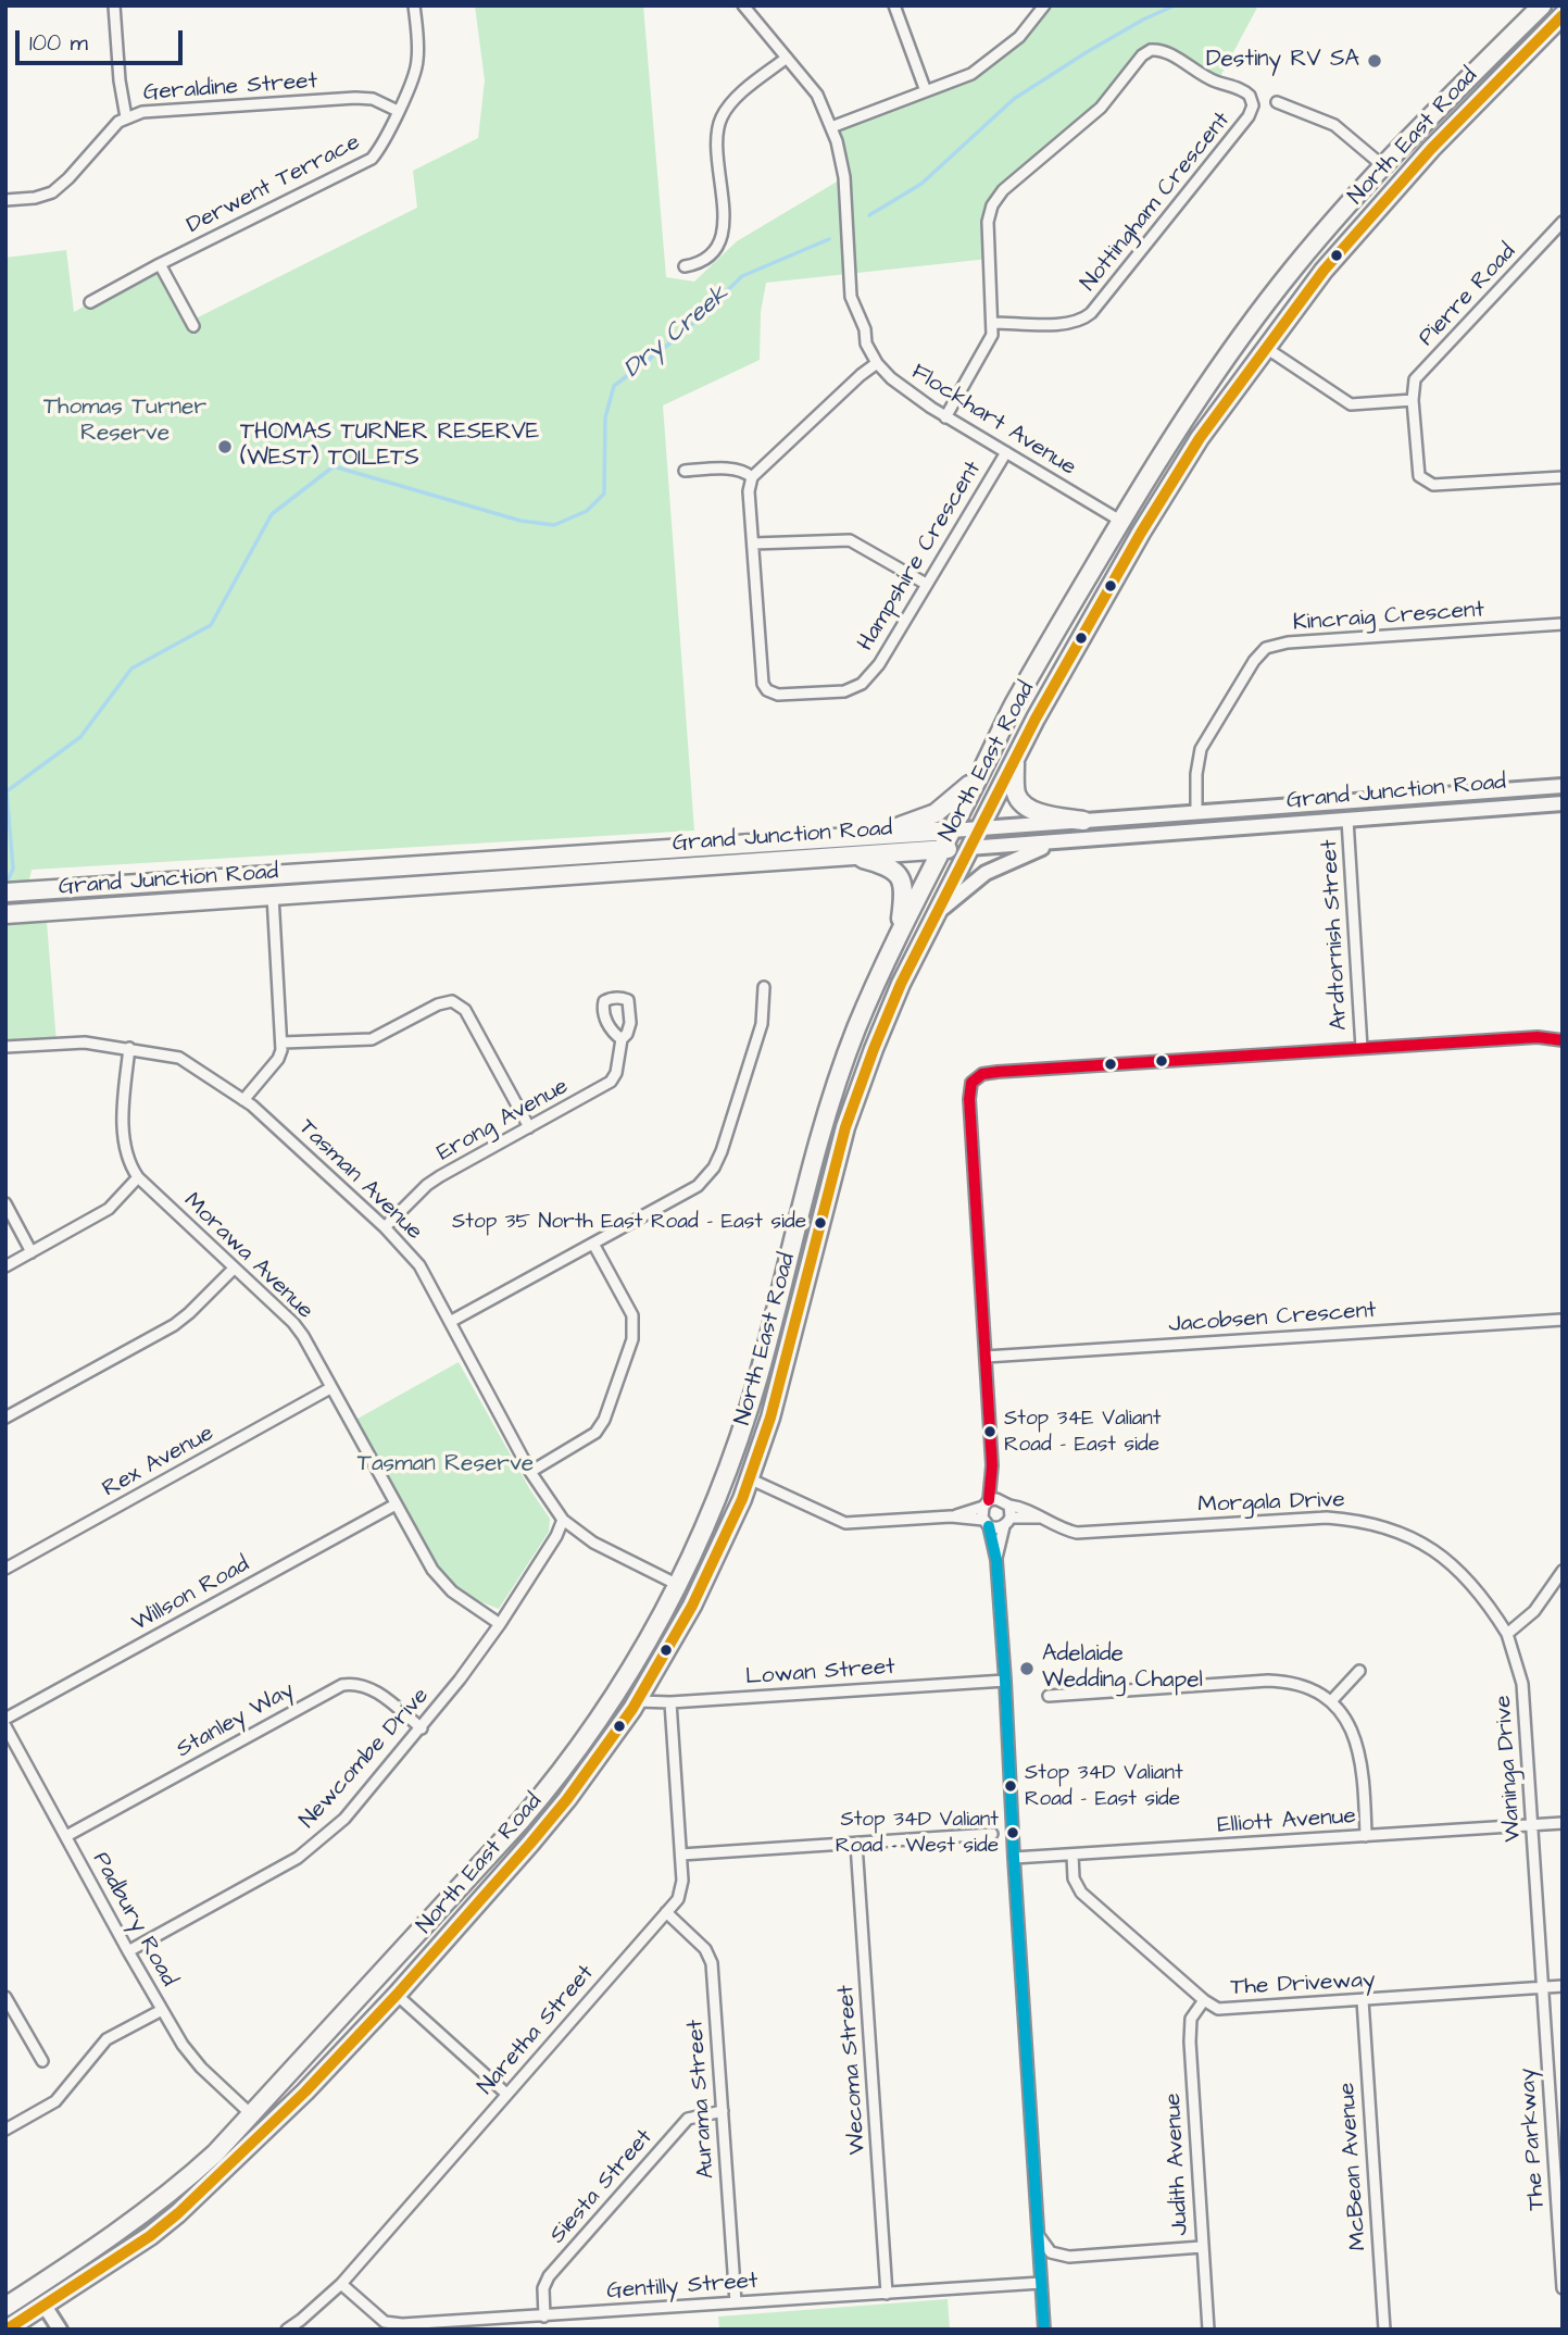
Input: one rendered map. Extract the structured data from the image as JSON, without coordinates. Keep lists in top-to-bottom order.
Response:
{
  "streets": {
    "highway": ["North East Road", "Grand Junction Road"],
    "street": [
      "Geraldine Street",
      "Derwent Terrace",
      "Nottingham Crescent",
      "Pierre Road",
      "Flockhart Avenue",
      "Hampshire Crescent",
      "Kincraig Crescent",
      "Ardtornish Street",
      "Erong Avenue",
      "Tasman Avenue",
      "Morawa Avenue",
      "Jacobsen Crescent",
      "Rex Avenue",
      "Morgala Drive",
      "Willson Road",
      "Lowan Street",
      "Stanley Way",
      "Newcombe Drive",
      "Waninga Drive",
      "Elliott Avenue",
      "Padbury Road",
      "The Driveway",
      "Naretha Street",
      "Wecoma Street",
      "Aurama Street",
      "The Parkway",
      "Judith Avenue",
      "McBean Avenue",
      "Siesta Street",
      "Gentilly Street"
    ]
  },
  "crossings": [
    ["Geraldine Street", "Derwent Terrace"],
    ["North East Road", "Flockhart Avenue"],
    ["North East Road", "Grand Junction Road"],
    ["North East Road", "Tasman Avenue"],
    ["North East Road", "Lowan Street"],
    ["North East Road", "Padbury Road"],
    ["Flockhart Avenue", "Hampshire Crescent"],
    ["Kincraig Crescent", "Grand Junction Road"],
    ["Grand Junction Road", "Ardtornish Street"],
    ["Erong Avenue", "Tasman Avenue"],
    ["Tasman Avenue", "Morawa Avenue"],
    ["Tasman Avenue", "Newcombe Drive"],
    ["Morawa Avenue", "Rex Avenue"],
    ["Morawa Avenue", "Willson Road"],
    ["Morawa Avenue", "Newcombe Drive"],
    ["Morgala Drive", "Waninga Drive"],
    ["Lowan Street", "Naretha Street"],
    ["Stanley Way", "Newcombe Drive"],
    ["Stanley Way", "Padbury Road"],
    ["Newcombe Drive", "Padbury Road"],
    ["Waninga Drive", "Elliott Avenue"],
    ["Waninga Drive", "The Driveway"],
    ["Waninga Drive", "The Parkway"],
    ["Elliott Avenue", "The Driveway"],
    ["The Driveway", "The Parkway"],
    ["The Driveway", "Judith Avenue"],
    ["The Driveway", "McBean Avenue"],
    ["Naretha Street", "Aurama Street"],
    ["Naretha Street", "Gentilly Street"],
    ["Wecoma Street", "Gentilly Street"],
    ["Aurama Street", "Siesta Street"],
    ["Aurama Street", "Gentilly Street"],
    ["Siesta Street", "Gentilly Street"]
  ],
  "water": ["Dry Creek"],
  "parks": ["Thomas Turner Reserve", "Tasman Reserve"],
  "places": [
    "Destiny RV SA",
    "THOMAS TURNER RESERVE (WEST) TOILETS",
    "Stop 35 North East Road - East side",
    "Stop 34E Valiant Road - East side",
    "Adelaide Wedding Chapel",
    "Stop 34D Valiant Road - East side",
    "Stop 34D Valiant Road - West side"
  ],
  "scale_bar": "100 m"
}
